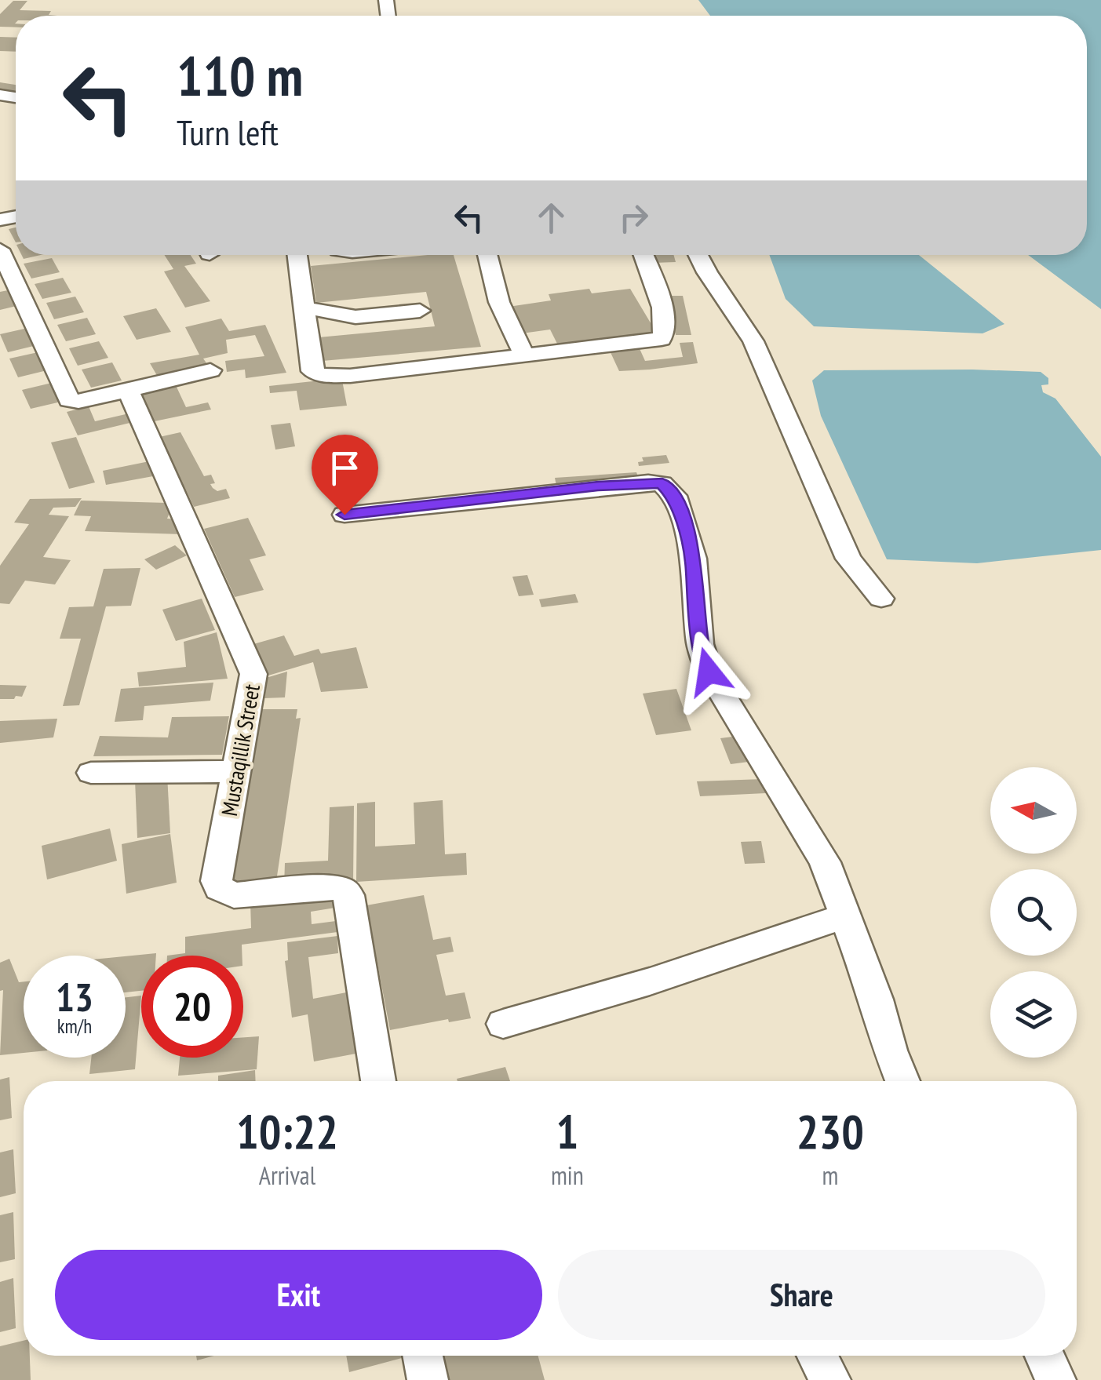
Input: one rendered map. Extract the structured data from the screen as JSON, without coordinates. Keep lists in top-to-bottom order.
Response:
{
  "streets": {
    "street": ["Mustaqillik Street"]
  },
  "north": "left",
  "page": {
    "turn": ["110 m", "Turn left"],
    "speed": "13 km/h",
    "limit": "20",
    "eta": [
      "10:22",
      "Arrival",
      "1",
      "min",
      "230",
      "m"
    ],
    "buttons": ["Exit", "Share"]
  }
}
